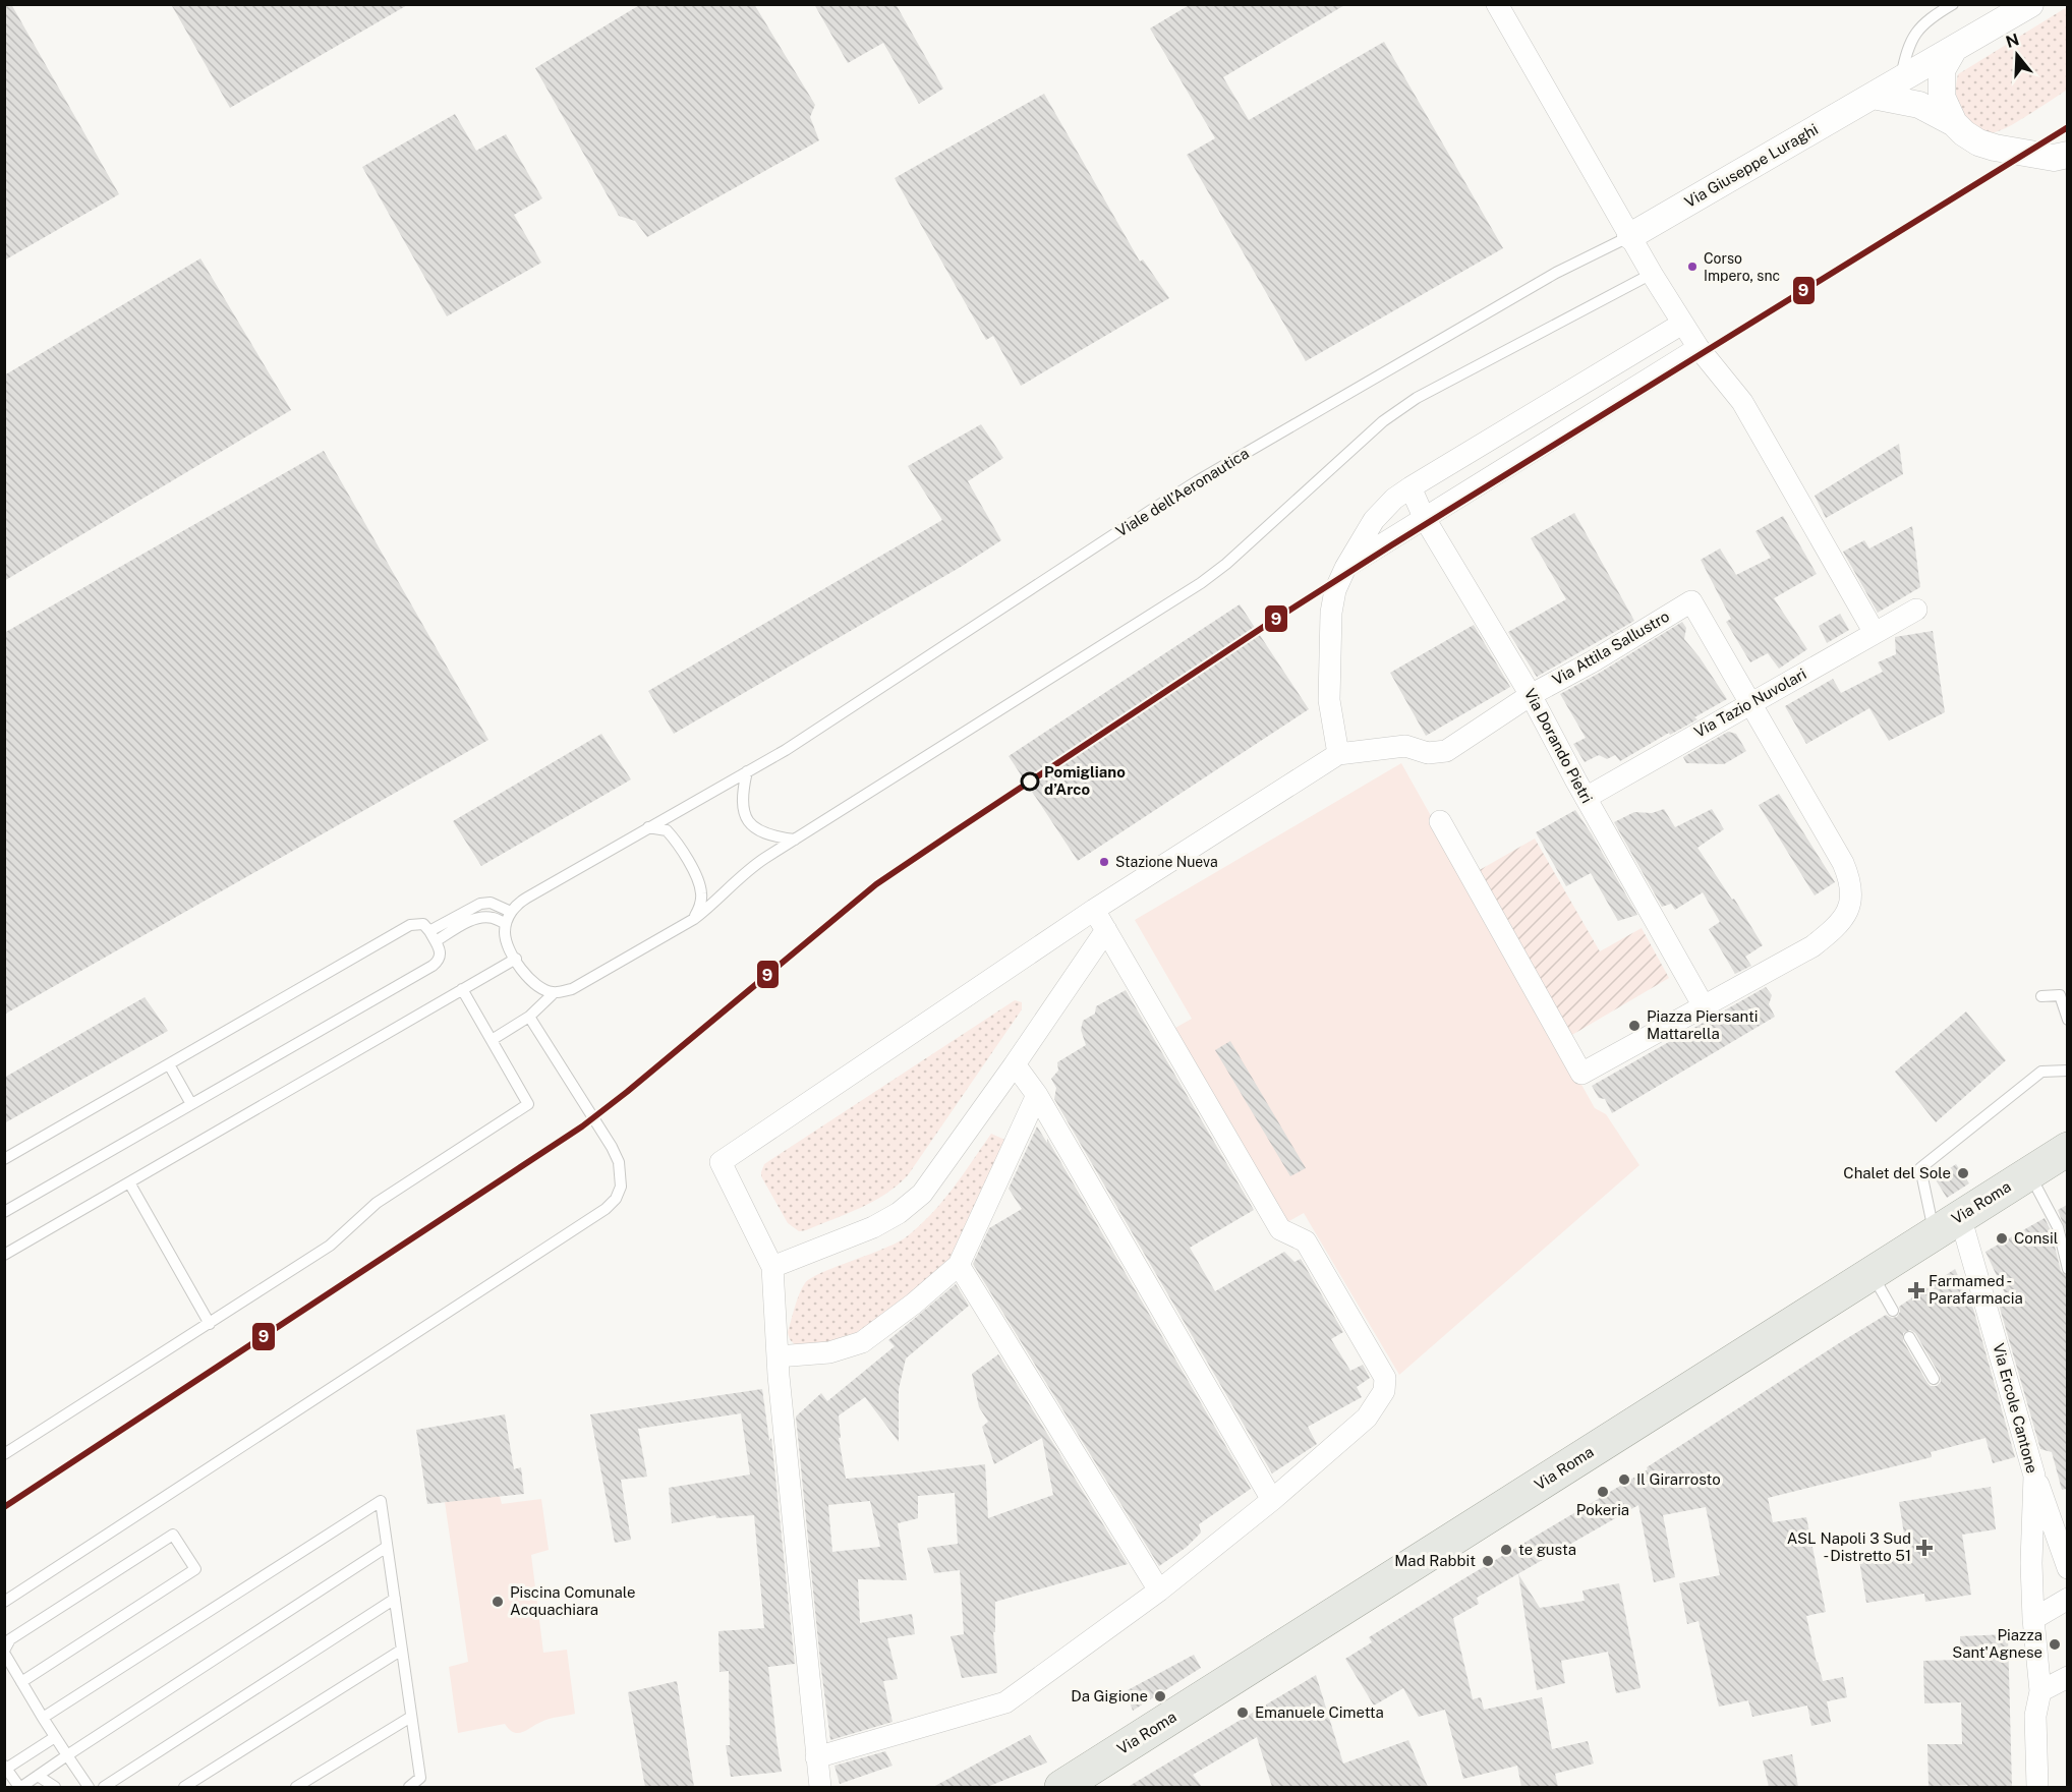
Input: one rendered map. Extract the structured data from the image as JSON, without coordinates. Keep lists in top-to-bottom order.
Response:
{
  "streets": {
    "main road": ["Via Roma"],
    "street": [
      "Via Giuseppe Luraghi",
      "Via Attila Sallustro",
      "Via Tazio Nuvolari",
      "Via Dorando Pietri",
      "Via Ercole Cantone"
    ],
    "lane": ["Viale dell’Aeronautica"]
  },
  "crossings": [
    ["Via Giuseppe Luraghi", "Viale dell’Aeronautica"],
    ["Via Attila Sallustro", "Via Tazio Nuvolari"],
    ["Via Attila Sallustro", "Via Dorando Pietri"],
    ["Via Tazio Nuvolari", "Via Dorando Pietri"],
    ["Via Roma", "Via Ercole Cantone"]
  ],
  "places": {
    "other": [
      "Corso Impero, snc",
      "Pomigliano d’Arco",
      "Stazione Nueva",
      "Piazza Piersanti Mattarella",
      "Chalet del Sole",
      "Consil",
      "Il Girarrosto",
      "Pokeria",
      "te gusta",
      "Mad Rabbit",
      "Piscina Comunale Acquachiara",
      "Piazza Sant'Agnese",
      "Da Gigione",
      "Emanuele Cimetta"
    ],
    "health": ["Farmamed - Parafarmacia", "ASL Napoli 3 Sud - Distretto 51"]
  },
  "lines": ["transit line 9"],
  "north": "top"
}
